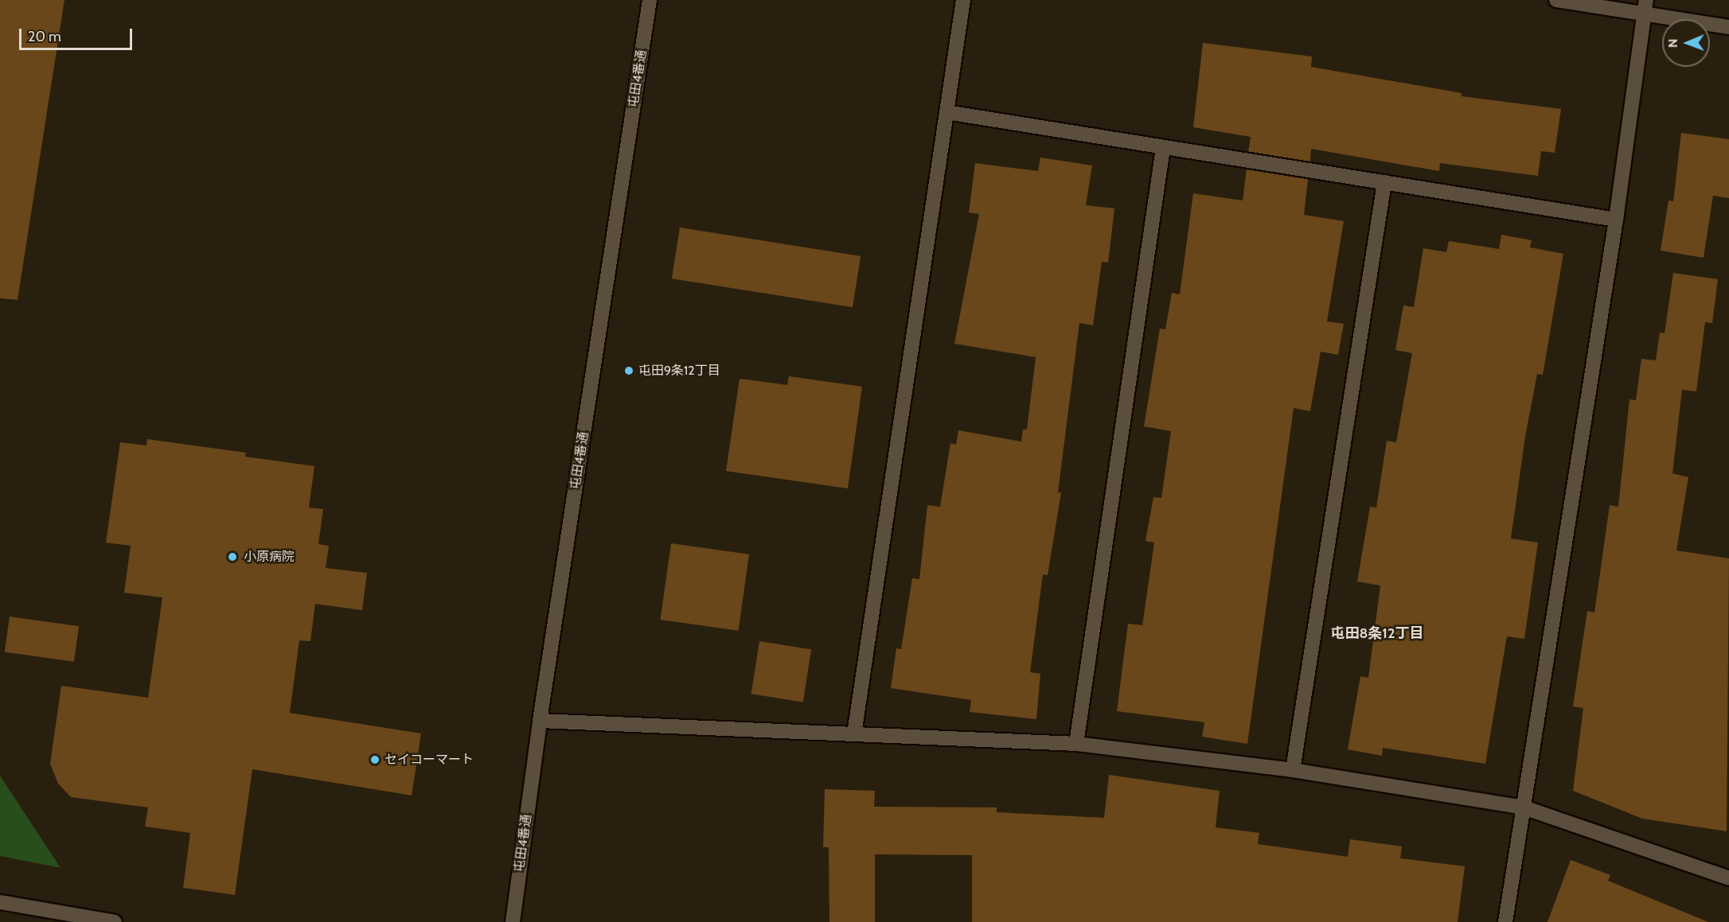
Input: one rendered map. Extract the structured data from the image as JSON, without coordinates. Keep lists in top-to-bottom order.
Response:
{
  "streets": {
    "street": ["屯田4番通"]
  },
  "districts": ["屯田8条12丁目"],
  "places": ["屯田9条12丁目", "小原病院", "セイコーマート"],
  "scale_bar": "20 m",
  "north": "left"
}
